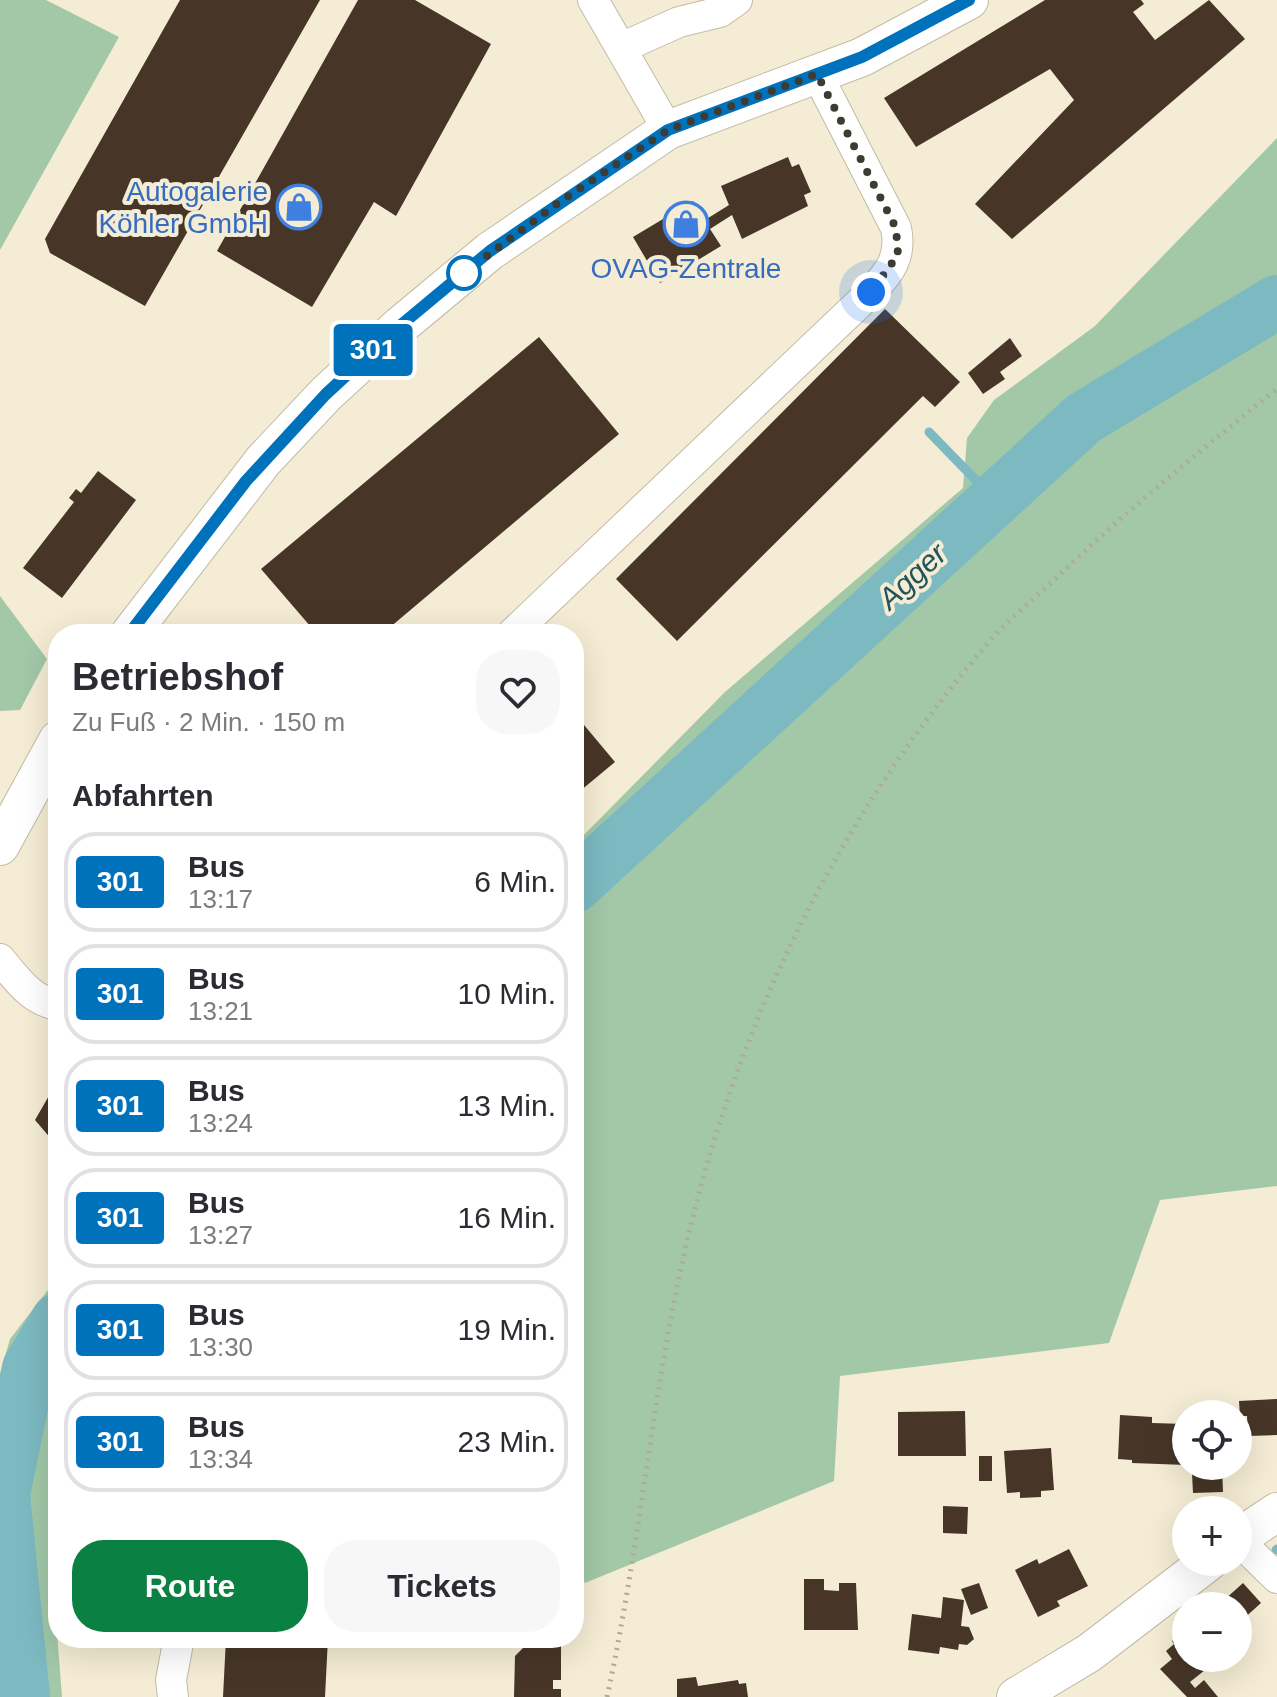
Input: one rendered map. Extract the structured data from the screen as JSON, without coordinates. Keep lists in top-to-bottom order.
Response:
{
  "water": ["Agger"],
  "places": {
    "shop": ["Autogalerie Köhler GmbH", "OVAG-Zentrale"]
  },
  "lines": ["bus line 301"],
  "page": {
    "on_map": "301",
    "heading": [
      ["Betriebshof", "Zu Fuß · 2 Min. · 150 m"],
      "Abfahrten"
    ],
    "list": [
      {
        "mark": "301",
        "name": "Bus",
        "note": "13:17",
        "value": "6 Min."
      },
      {
        "mark": "301",
        "name": "Bus",
        "note": "13:21",
        "value": "10 Min."
      },
      {
        "mark": "301",
        "name": "Bus",
        "note": "13:24",
        "value": "13 Min."
      },
      {
        "mark": "301",
        "name": "Bus",
        "note": "13:27",
        "value": "16 Min."
      },
      {
        "mark": "301",
        "name": "Bus",
        "note": "13:30",
        "value": "19 Min."
      },
      {
        "mark": "301",
        "name": "Bus",
        "note": "13:34",
        "value": "23 Min."
      }
    ],
    "map_buttons": ["+", "−"],
    "buttons": ["Route", "Tickets"]
  }
}
